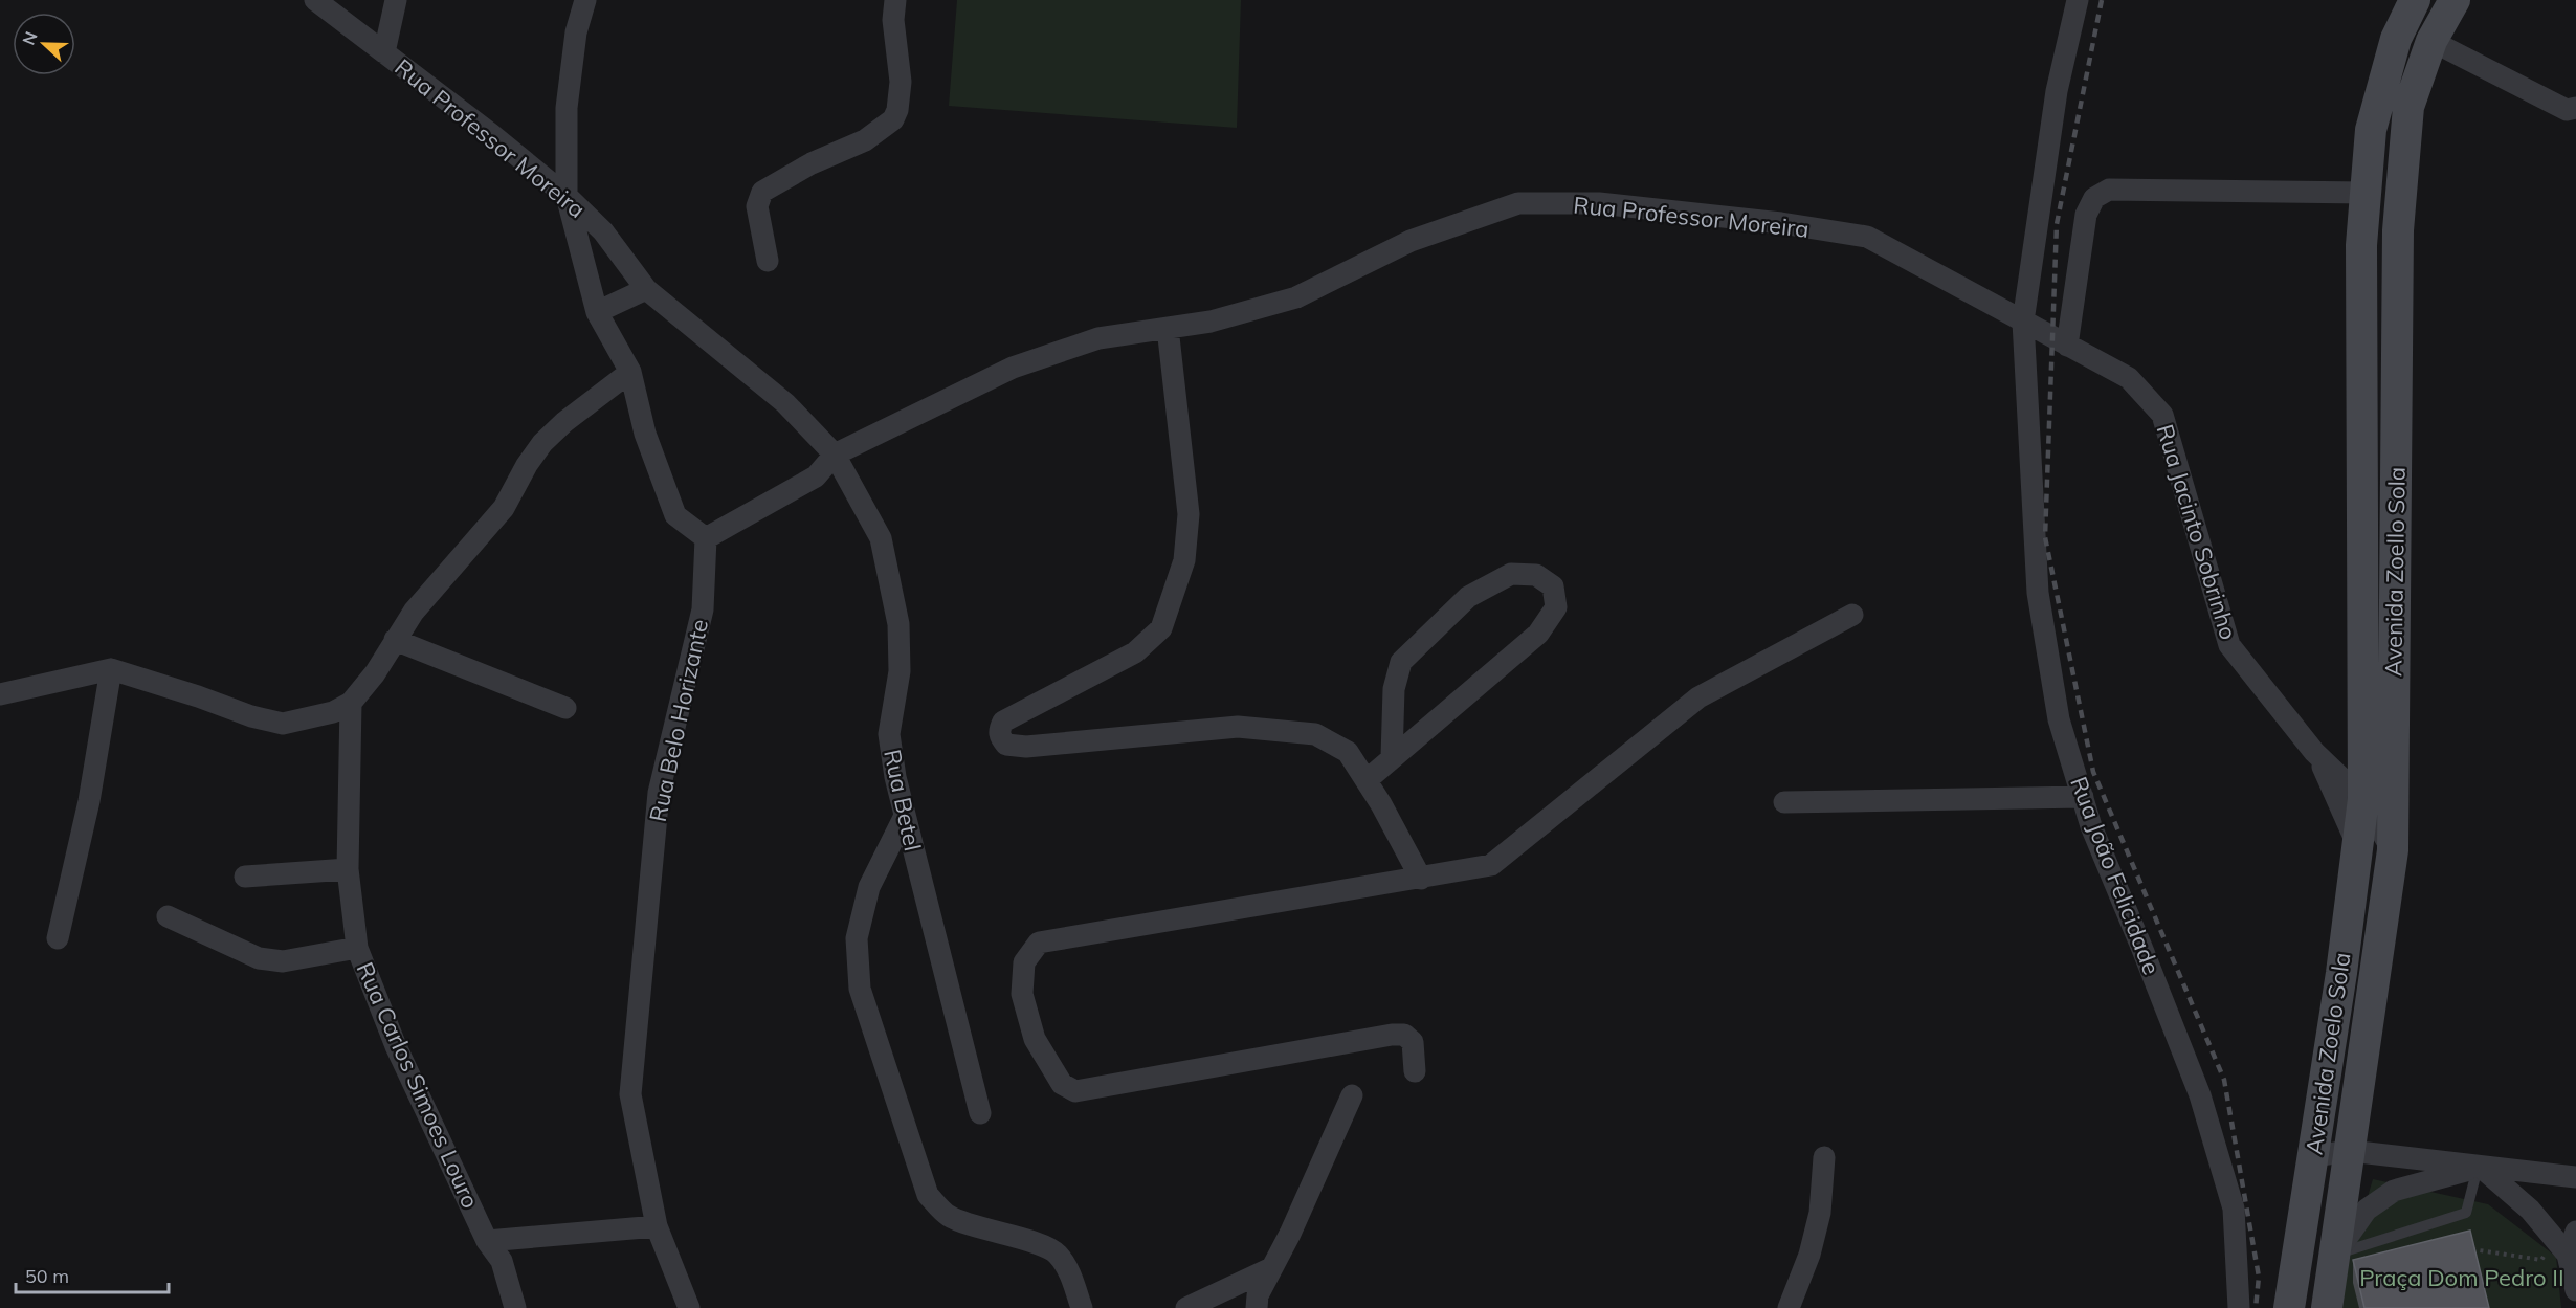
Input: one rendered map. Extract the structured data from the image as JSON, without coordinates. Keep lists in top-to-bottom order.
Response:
{
  "streets": {
    "main road": ["Avenida Zoello Sola", "Avenida Zoelo Sola"],
    "street": [
      "Rua Professor Moreira",
      "Rua Jacinto Sobrinho",
      "Rua Belo Horizante",
      "Rua Betel",
      "Rua João Felicidade",
      "Rua Carlos Simoes Louro"
    ]
  },
  "crossings": [
    ["Rua Professor Moreira", "Rua Jacinto Sobrinho"],
    ["Rua Professor Moreira", "Rua Betel"],
    ["Rua Professor Moreira", "Rua João Felicidade"],
    ["Rua Jacinto Sobrinho", "Avenida Zoello Sola"],
    ["Rua Jacinto Sobrinho", "Rua João Felicidade"],
    ["Rua Jacinto Sobrinho", "Avenida Zoelo Sola"],
    ["Avenida Zoello Sola", "Avenida Zoelo Sola"]
  ],
  "parks": ["Praça Dom Pedro II"],
  "scale_bar": "50 m",
  "north": "left"
}
